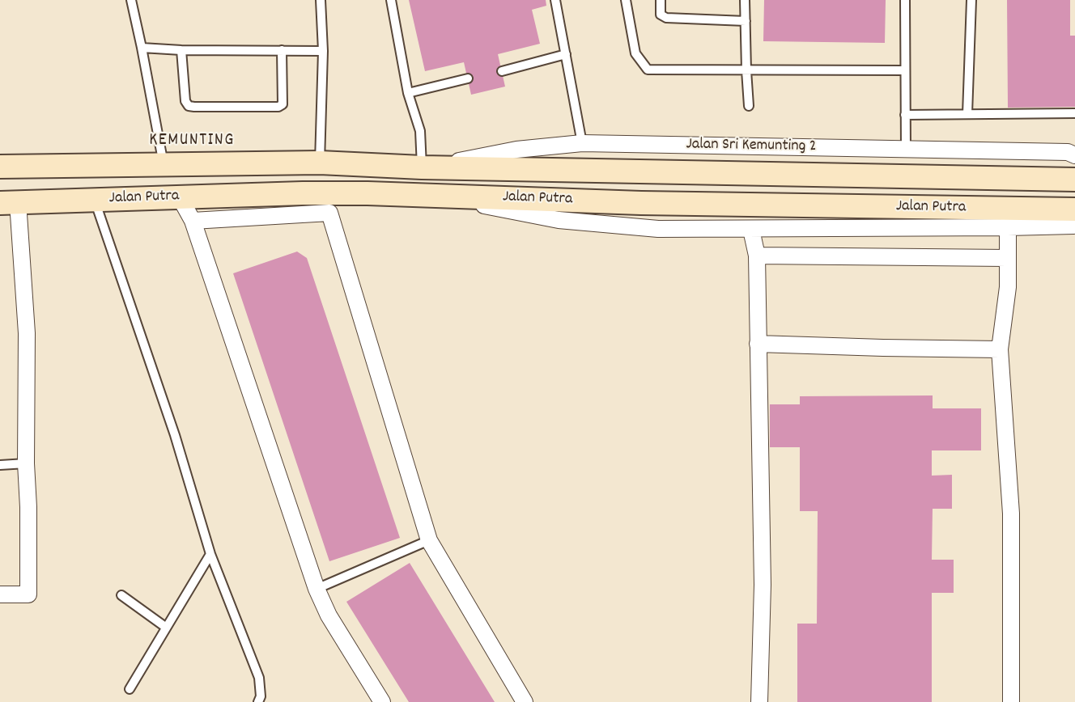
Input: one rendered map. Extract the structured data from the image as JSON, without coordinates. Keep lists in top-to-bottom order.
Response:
{
  "streets": {
    "main road": ["Jalan Putra"],
    "street": ["Jalan Sri Kemunting 2"]
  },
  "crossings": [
    ["Jalan Sri Kemunting 2", "Jalan Putra"]
  ],
  "districts": ["KEMUNTING"]
}
